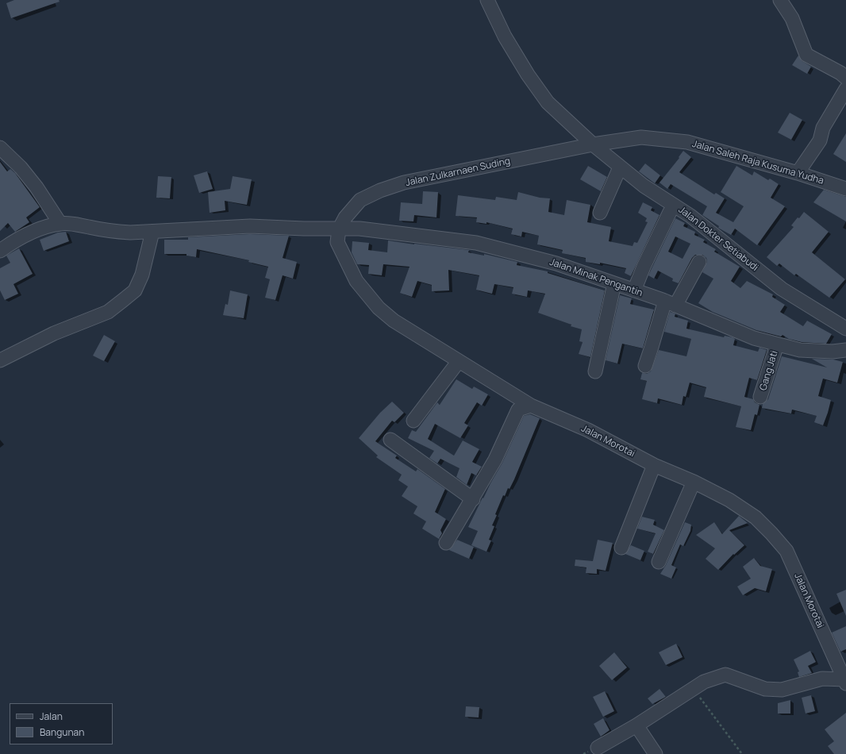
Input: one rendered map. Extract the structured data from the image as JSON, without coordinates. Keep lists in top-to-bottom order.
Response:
{
  "streets": {
    "street": [
      "Jalan Saleh Raja Kusuma Yudha",
      "Jalan Zulkarnaen Suding",
      "Jalan Dokter Setiabudi",
      "Jalan Minak Pengantin",
      "Gang Jati",
      "Jalan Morotai"
    ]
  },
  "crossings": [
    ["Jalan Saleh Raja Kusuma Yudha", "Jalan Zulkarnaen Suding"],
    ["Jalan Saleh Raja Kusuma Yudha", "Jalan Dokter Setiabudi"],
    ["Jalan Zulkarnaen Suding", "Jalan Dokter Setiabudi"],
    ["Jalan Zulkarnaen Suding", "Jalan Minak Pengantin"],
    ["Jalan Zulkarnaen Suding", "Jalan Morotai"],
    ["Jalan Minak Pengantin", "Gang Jati"],
    ["Jalan Minak Pengantin", "Jalan Morotai"]
  ],
  "legend": ["Jalan", "Bangunan"]
}
